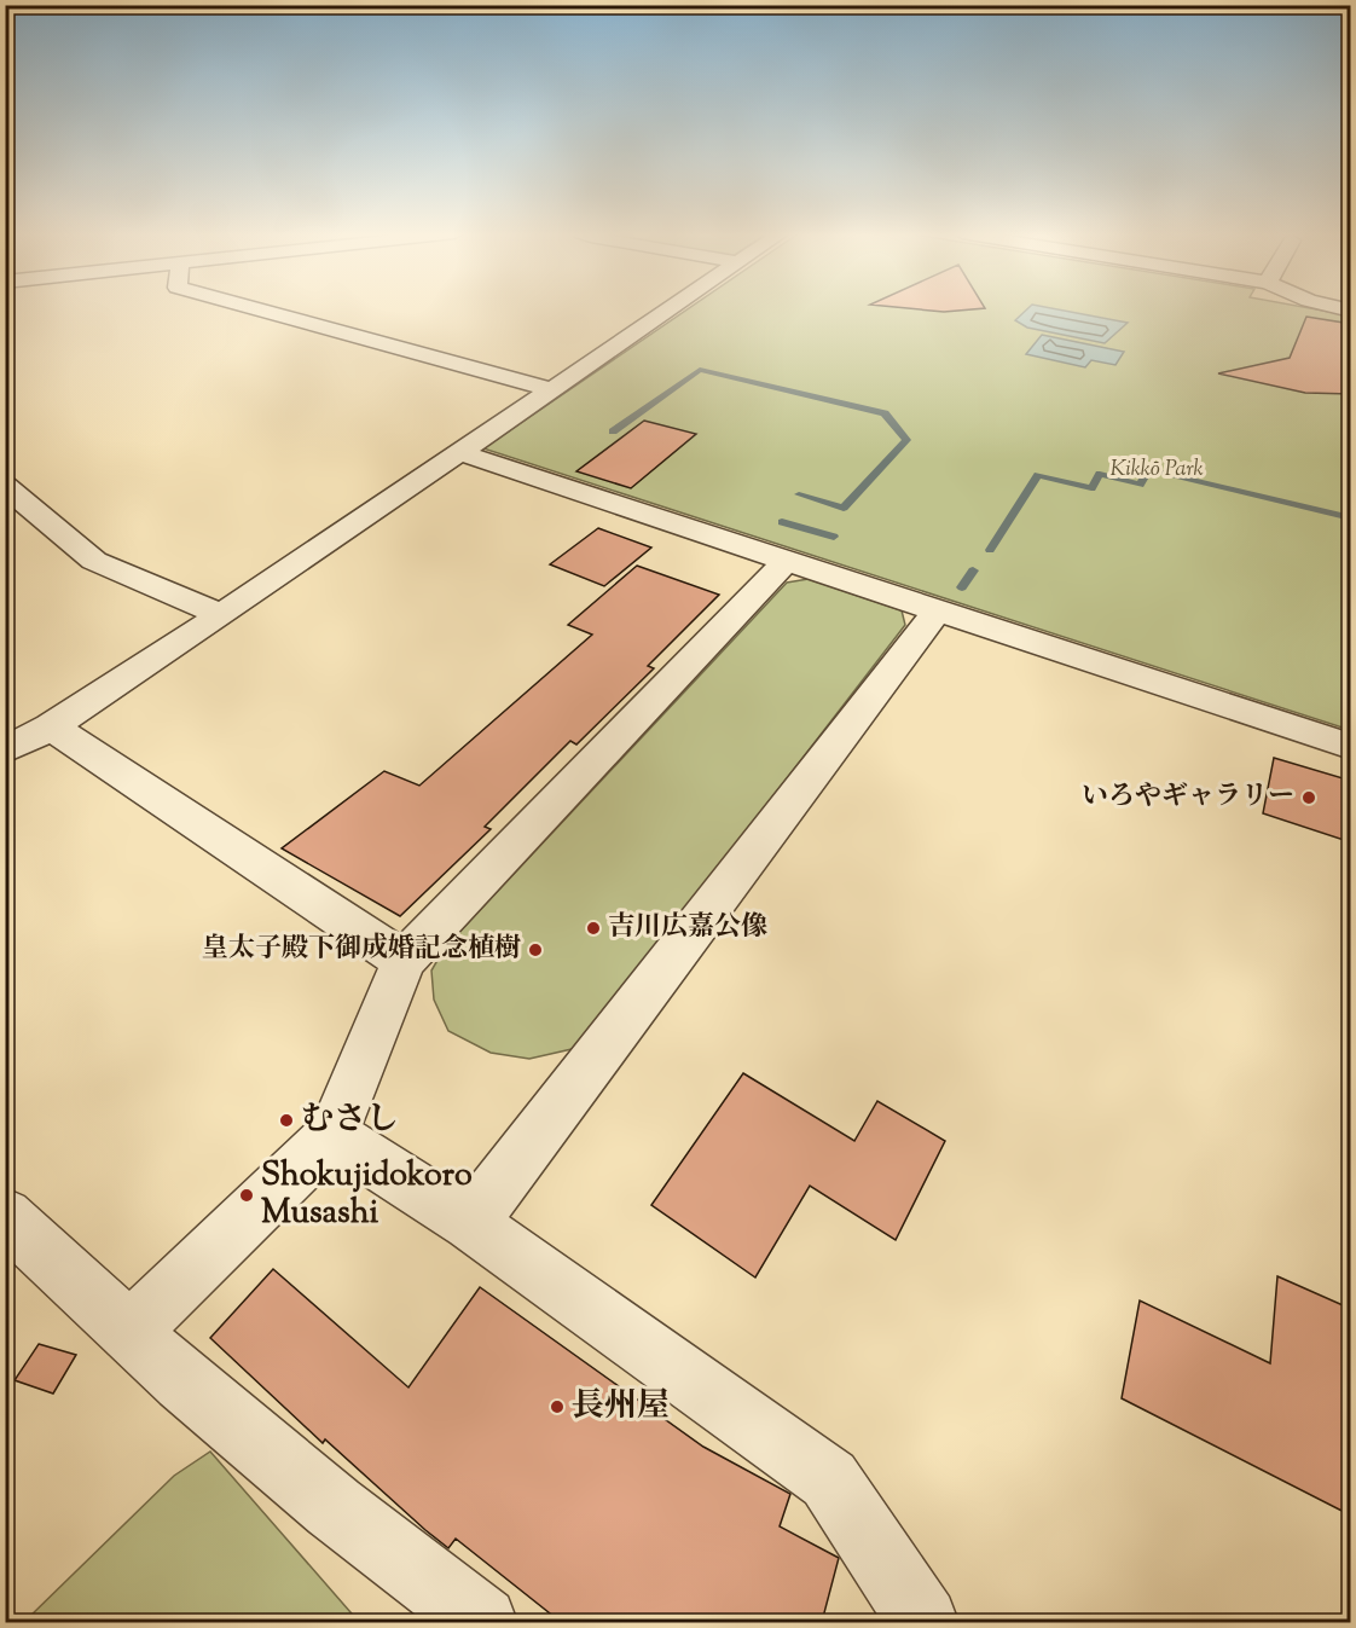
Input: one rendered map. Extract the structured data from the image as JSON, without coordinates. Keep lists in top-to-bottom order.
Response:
{
  "parks": ["Kikkō Park"],
  "places": [
    "いろやギャラリー",
    "吉川広嘉公像",
    "皇太子殿下御成婚記念植樹",
    "むさし",
    "Shokujidokoro Musashi",
    "長州屋"
  ]
}
